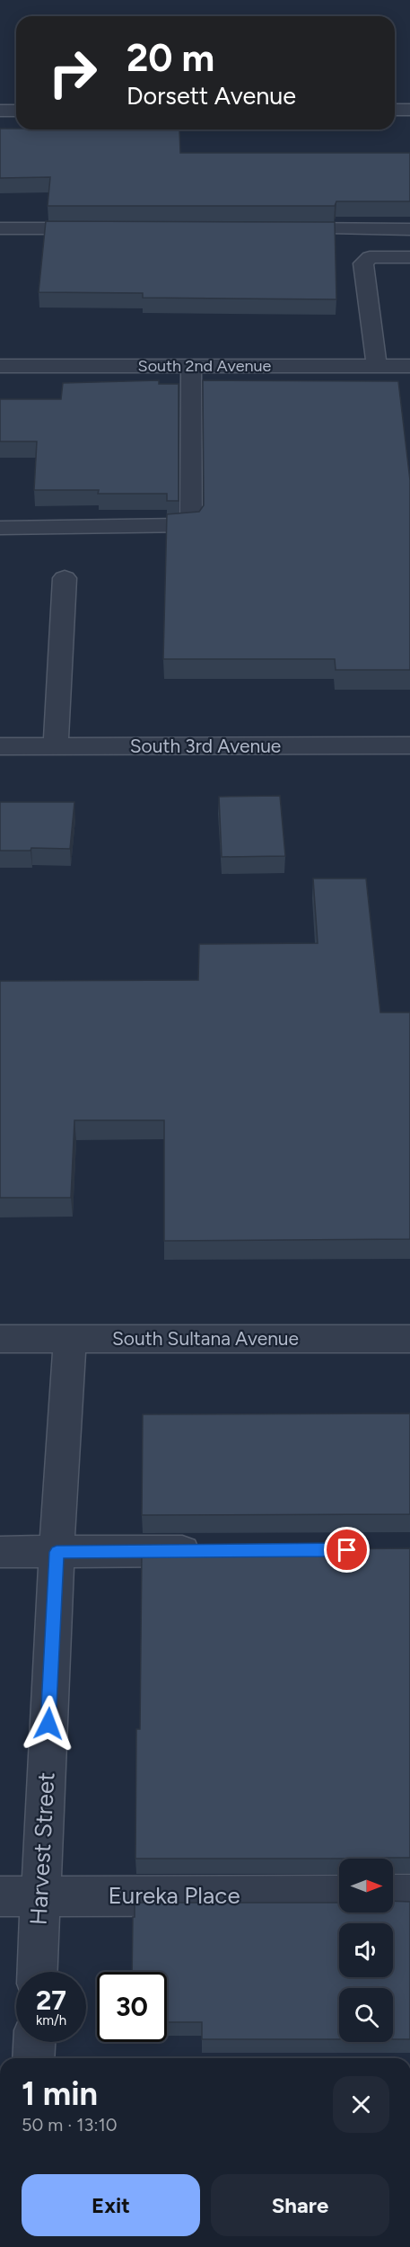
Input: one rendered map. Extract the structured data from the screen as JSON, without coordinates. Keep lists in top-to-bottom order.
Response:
{
  "streets": {
    "street": [
      "South 2nd Avenue",
      "South 3rd Avenue",
      "South Sultana Avenue",
      "Harvest Street",
      "Eureka Place"
    ]
  },
  "crossings": [
    ["South Sultana Avenue", "Harvest Street"],
    ["Harvest Street", "Eureka Place"]
  ],
  "north": "right",
  "page": {
    "turn": ["20 m", "Dorsett Avenue"],
    "speed": "27 km/h",
    "limit": "30",
    "heading": ["1 min", "50 m · 13:10"],
    "buttons": ["Exit", "Share"]
  }
}
